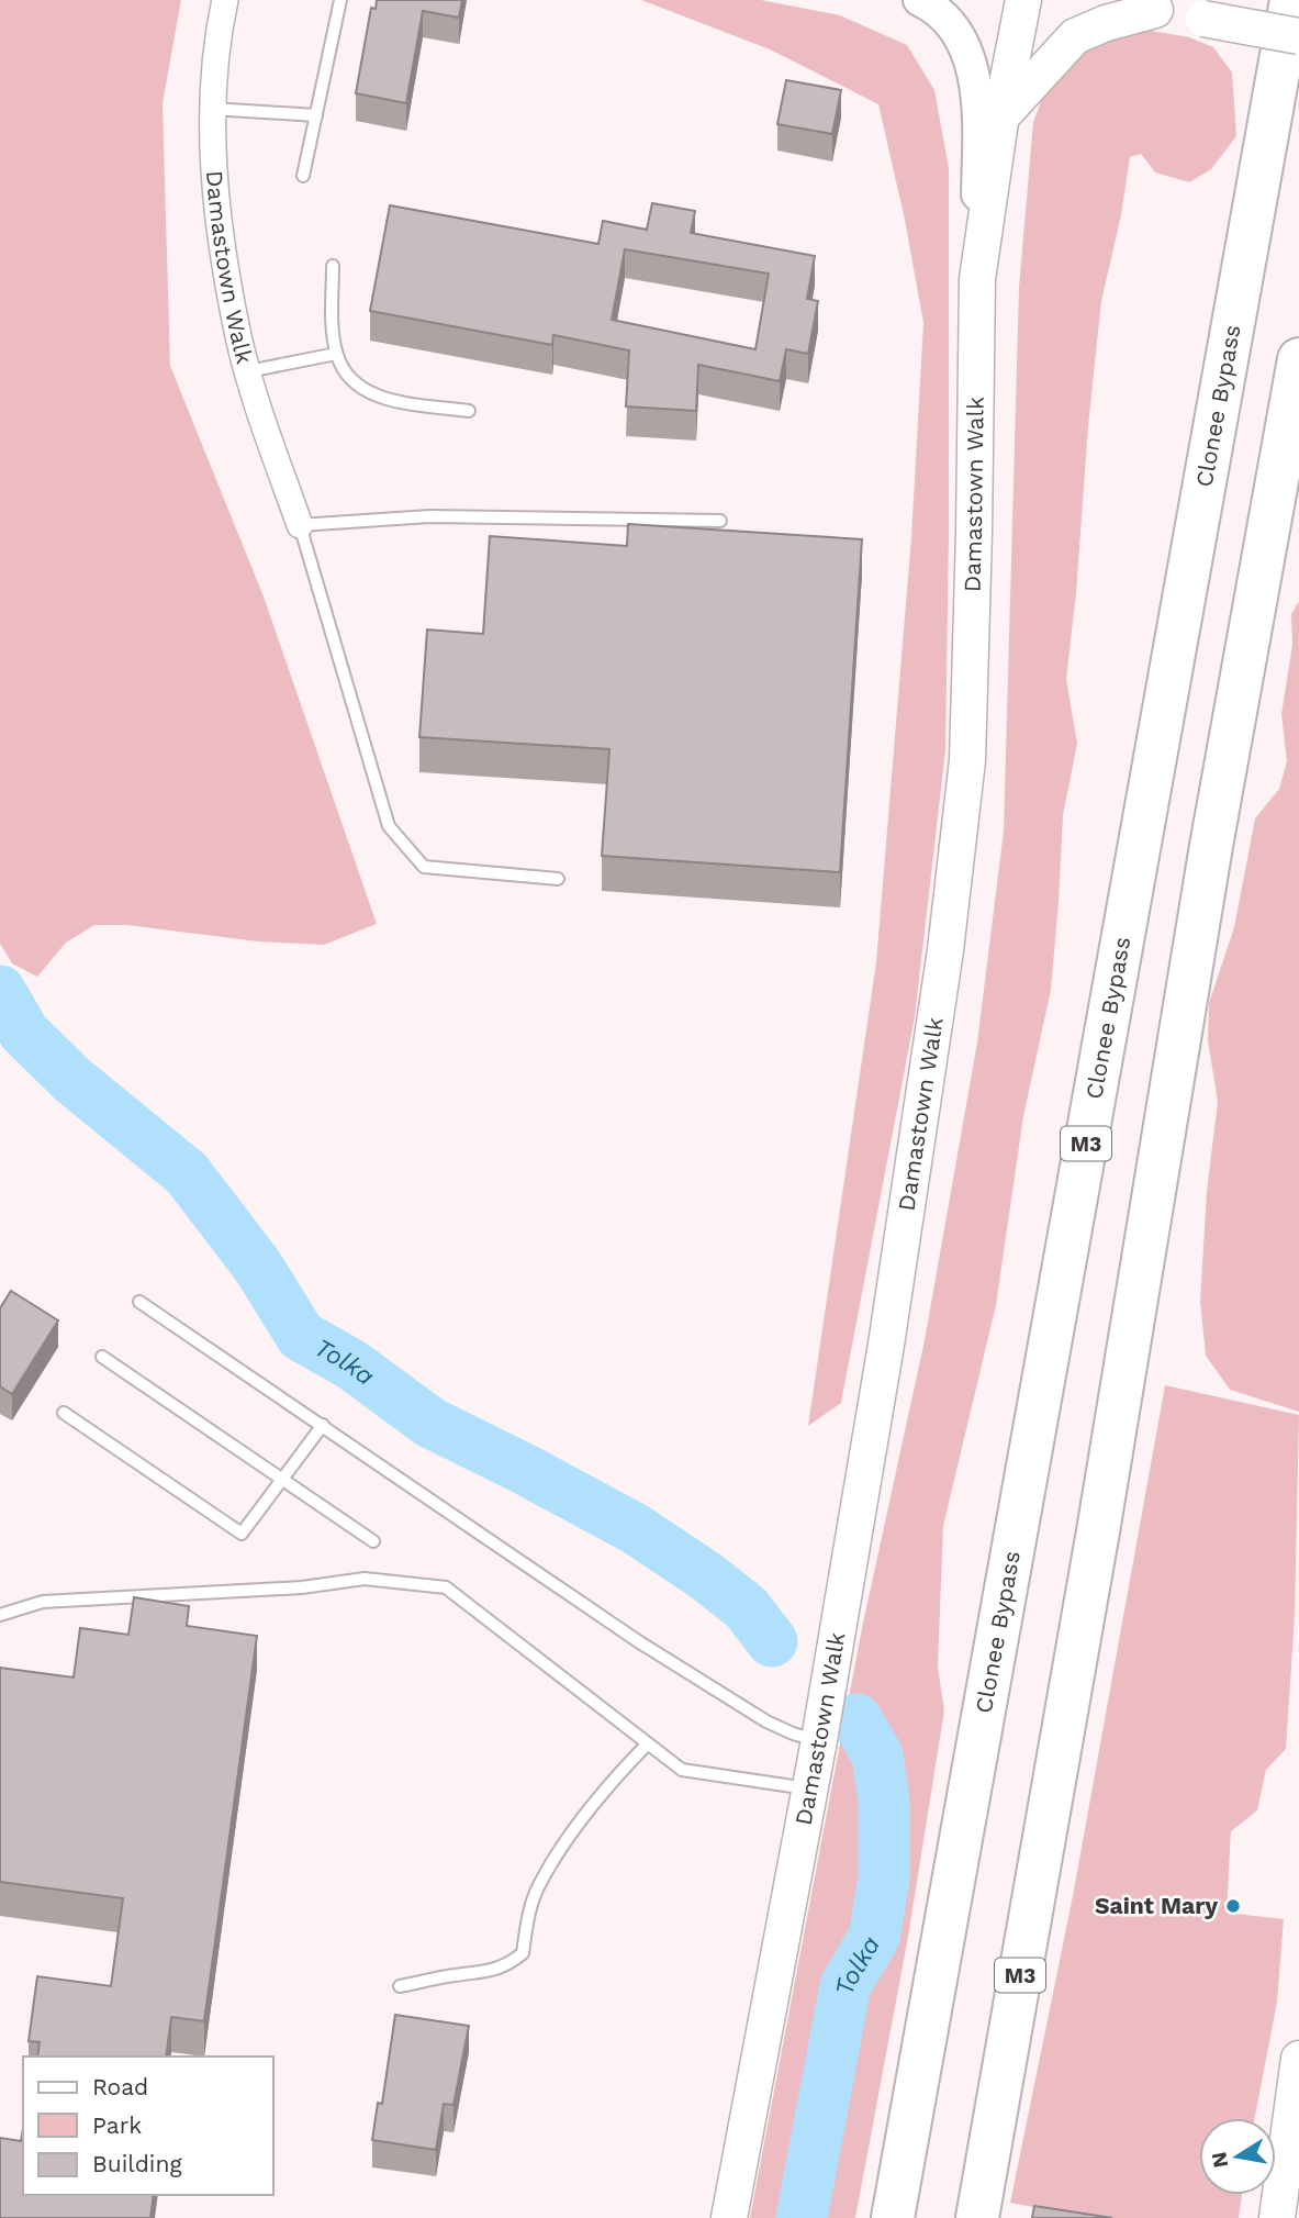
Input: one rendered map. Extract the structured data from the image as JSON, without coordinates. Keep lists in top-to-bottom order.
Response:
{
  "streets": {
    "highway": ["Clonee Bypass", "M3"],
    "main road": ["Damastown Walk"]
  },
  "water": ["Tolka"],
  "places": ["Saint Mary"],
  "legend": ["Road", "Park", "Building"],
  "north": "left"
}
